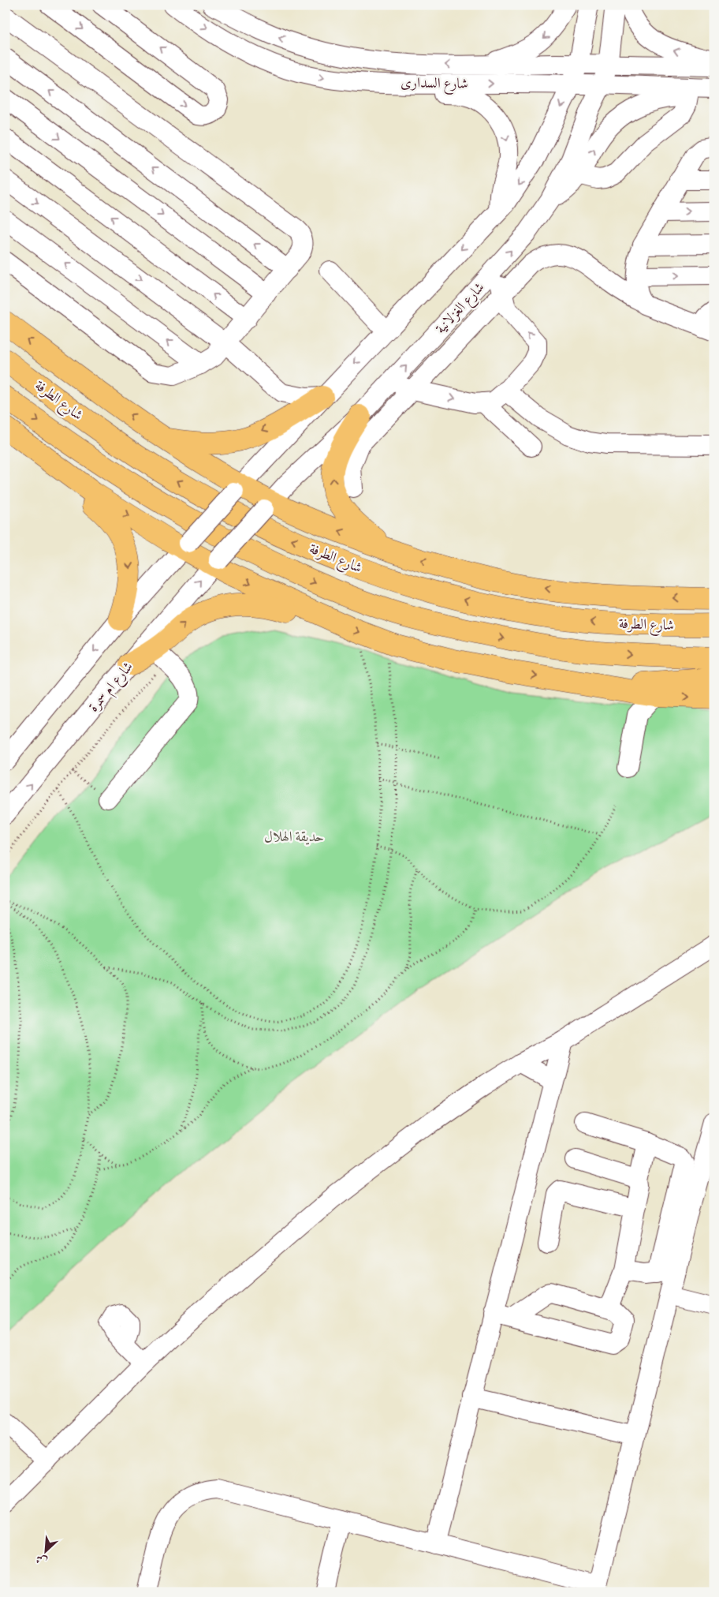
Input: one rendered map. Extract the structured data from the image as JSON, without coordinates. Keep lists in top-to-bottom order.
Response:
{
  "streets": {
    "main road": ["شارع الطرفة"],
    "street": ["شارع السدارى", "شارع الغزلانية", "شارع ام سمرة"]
  },
  "crossings": [
    ["شارع السدارى", "شارع الغزلانية"],
    ["شارع الغزلانية", "شارع ام سمرة"]
  ],
  "parks": ["حديقة الهلال"],
  "north": "bottom left"
}
